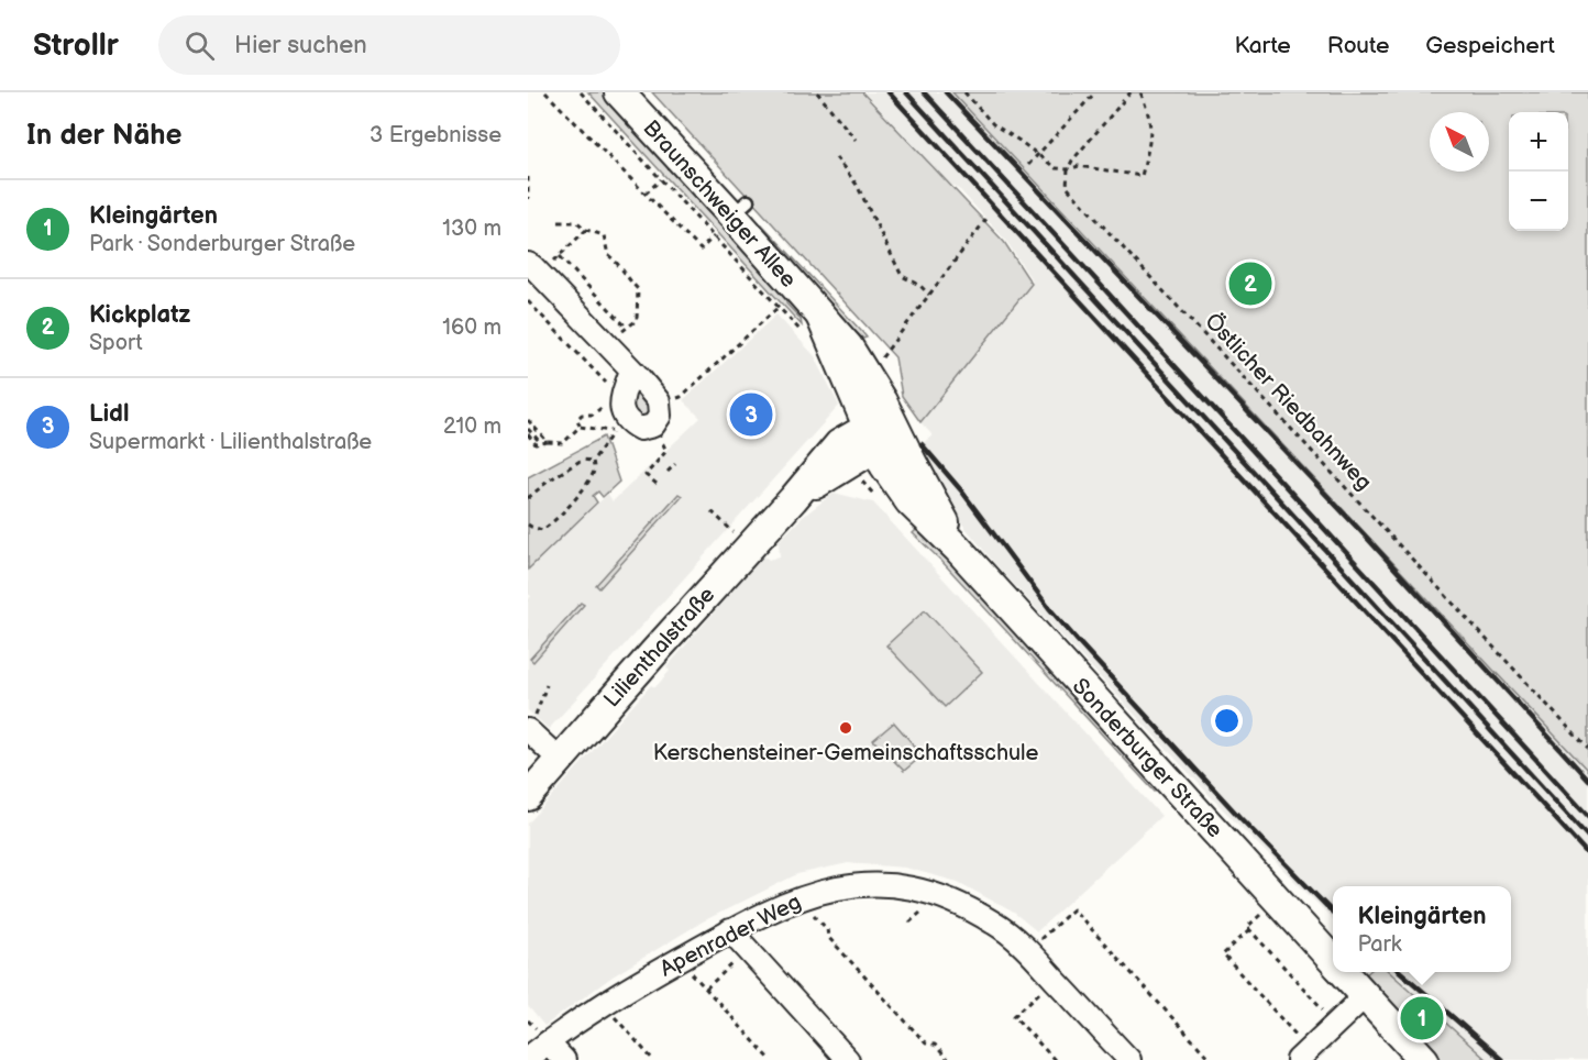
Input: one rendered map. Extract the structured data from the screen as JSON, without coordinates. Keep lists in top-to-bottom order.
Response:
{
  "streets": {
    "street": [
      "Braunschweiger Allee",
      "Lilienthalstraße",
      "Sonderburger Straße",
      "Apenrader Weg"
    ],
    "path": ["Östlicher Riedbahnweg"]
  },
  "crossings": [
    ["Braunschweiger Allee", "Lilienthalstraße"],
    ["Braunschweiger Allee", "Sonderburger Straße"],
    ["Lilienthalstraße", "Sonderburger Straße"]
  ],
  "places": ["Kerschensteiner-Gemeinschaftsschule"],
  "north": "top left",
  "page": {
    "header": "Strollr",
    "search": "Hier suchen",
    "nav": ["Karte", "Route", "Gespeichert"],
    "heading": ["In der Nähe", "3 Ergebnisse"],
    "map_buttons": ["+", "−"],
    "list": [
      {
        "mark": "1",
        "name": "Kleingärten",
        "note": "Park · Sonderburger Straße",
        "value": "130 m"
      },
      {
        "mark": "2",
        "name": "Kickplatz",
        "note": "Sport",
        "value": "160 m"
      },
      {
        "mark": "3",
        "name": "Lidl",
        "note": "Supermarkt · Lilienthalstraße",
        "value": "210 m"
      }
    ],
    "pins": ["2", "3", "1"],
    "popup": ["Kleingärten", "Park"]
  }
}
